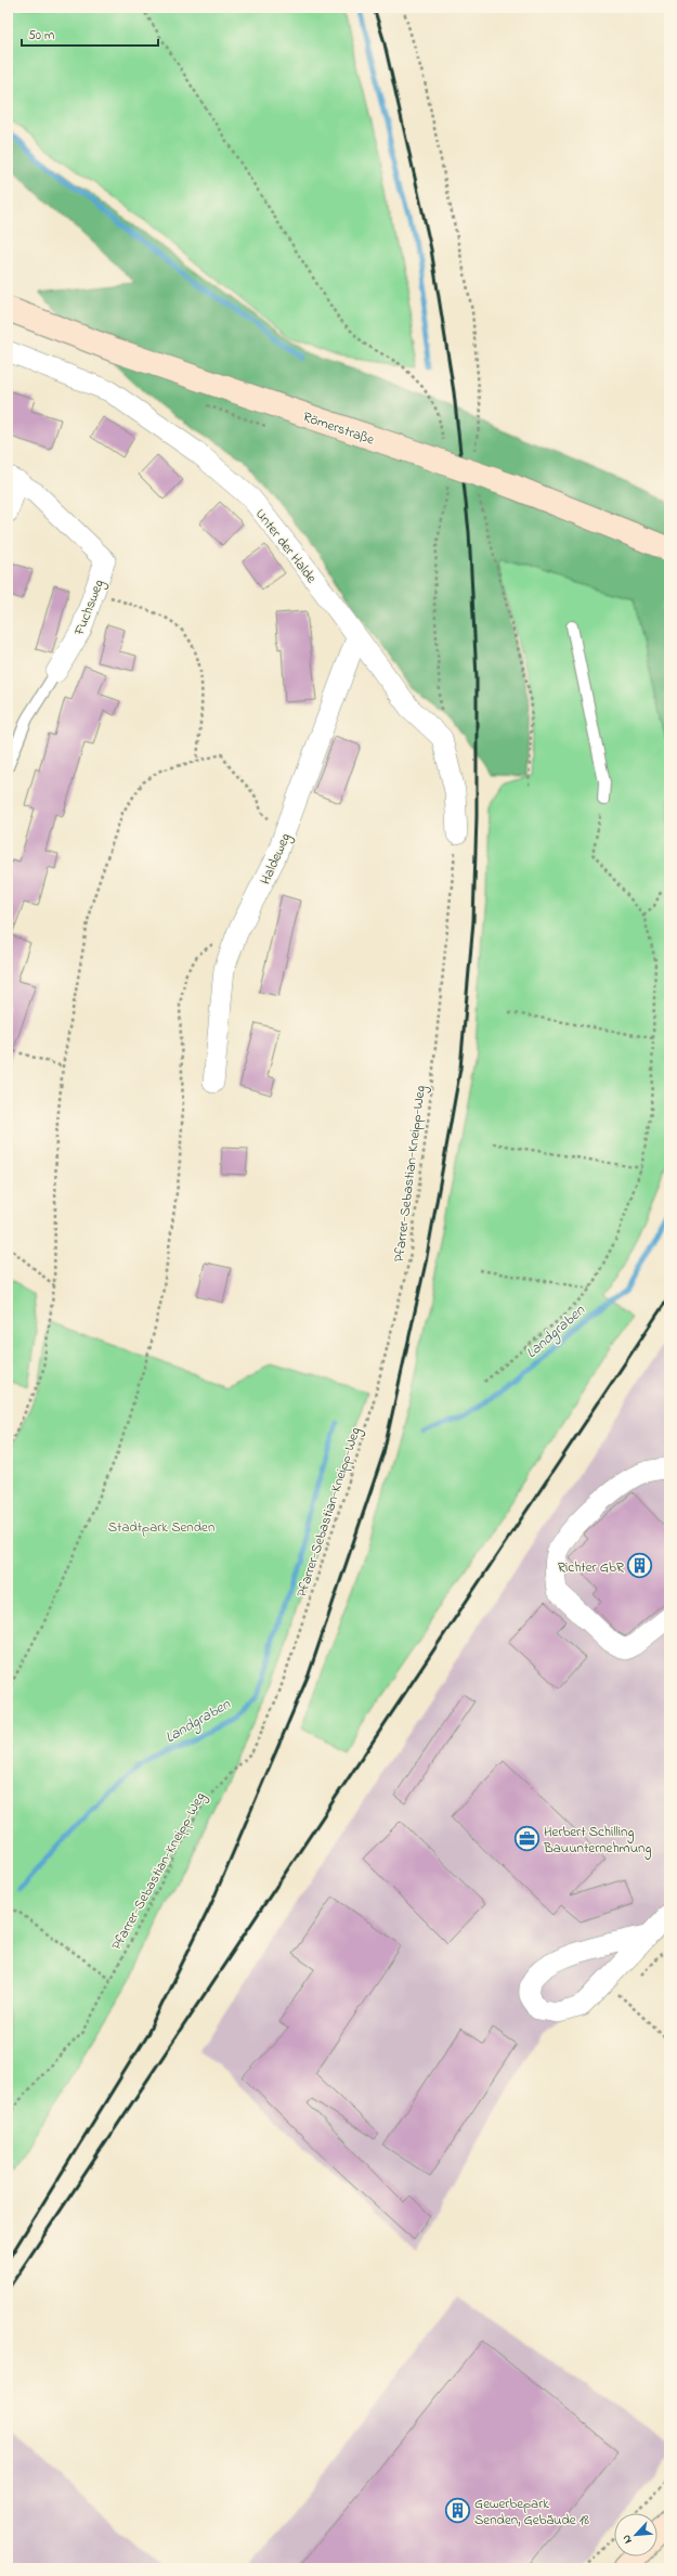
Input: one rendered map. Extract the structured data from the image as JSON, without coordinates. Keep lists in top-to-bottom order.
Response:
{
  "streets": {
    "main road": ["Römerstraße"],
    "street": ["Unter der Halde", "Fuchsweg", "Haldeweg"],
    "path": ["Pfarrer-Sebastian-Kneipp-Weg"]
  },
  "crossings": [
    ["Unter der Halde", "Haldeweg"]
  ],
  "water": ["Landgraben"],
  "parks": ["Stadtpark Senden"],
  "places": {
    "building": ["Richter GbR", "Gewerbepark Senden, Gebäude 18"],
    "office": ["Herbert Schilling Bauunternehmung"]
  },
  "scale_bar": "50 m",
  "north": "bottom left"
}
